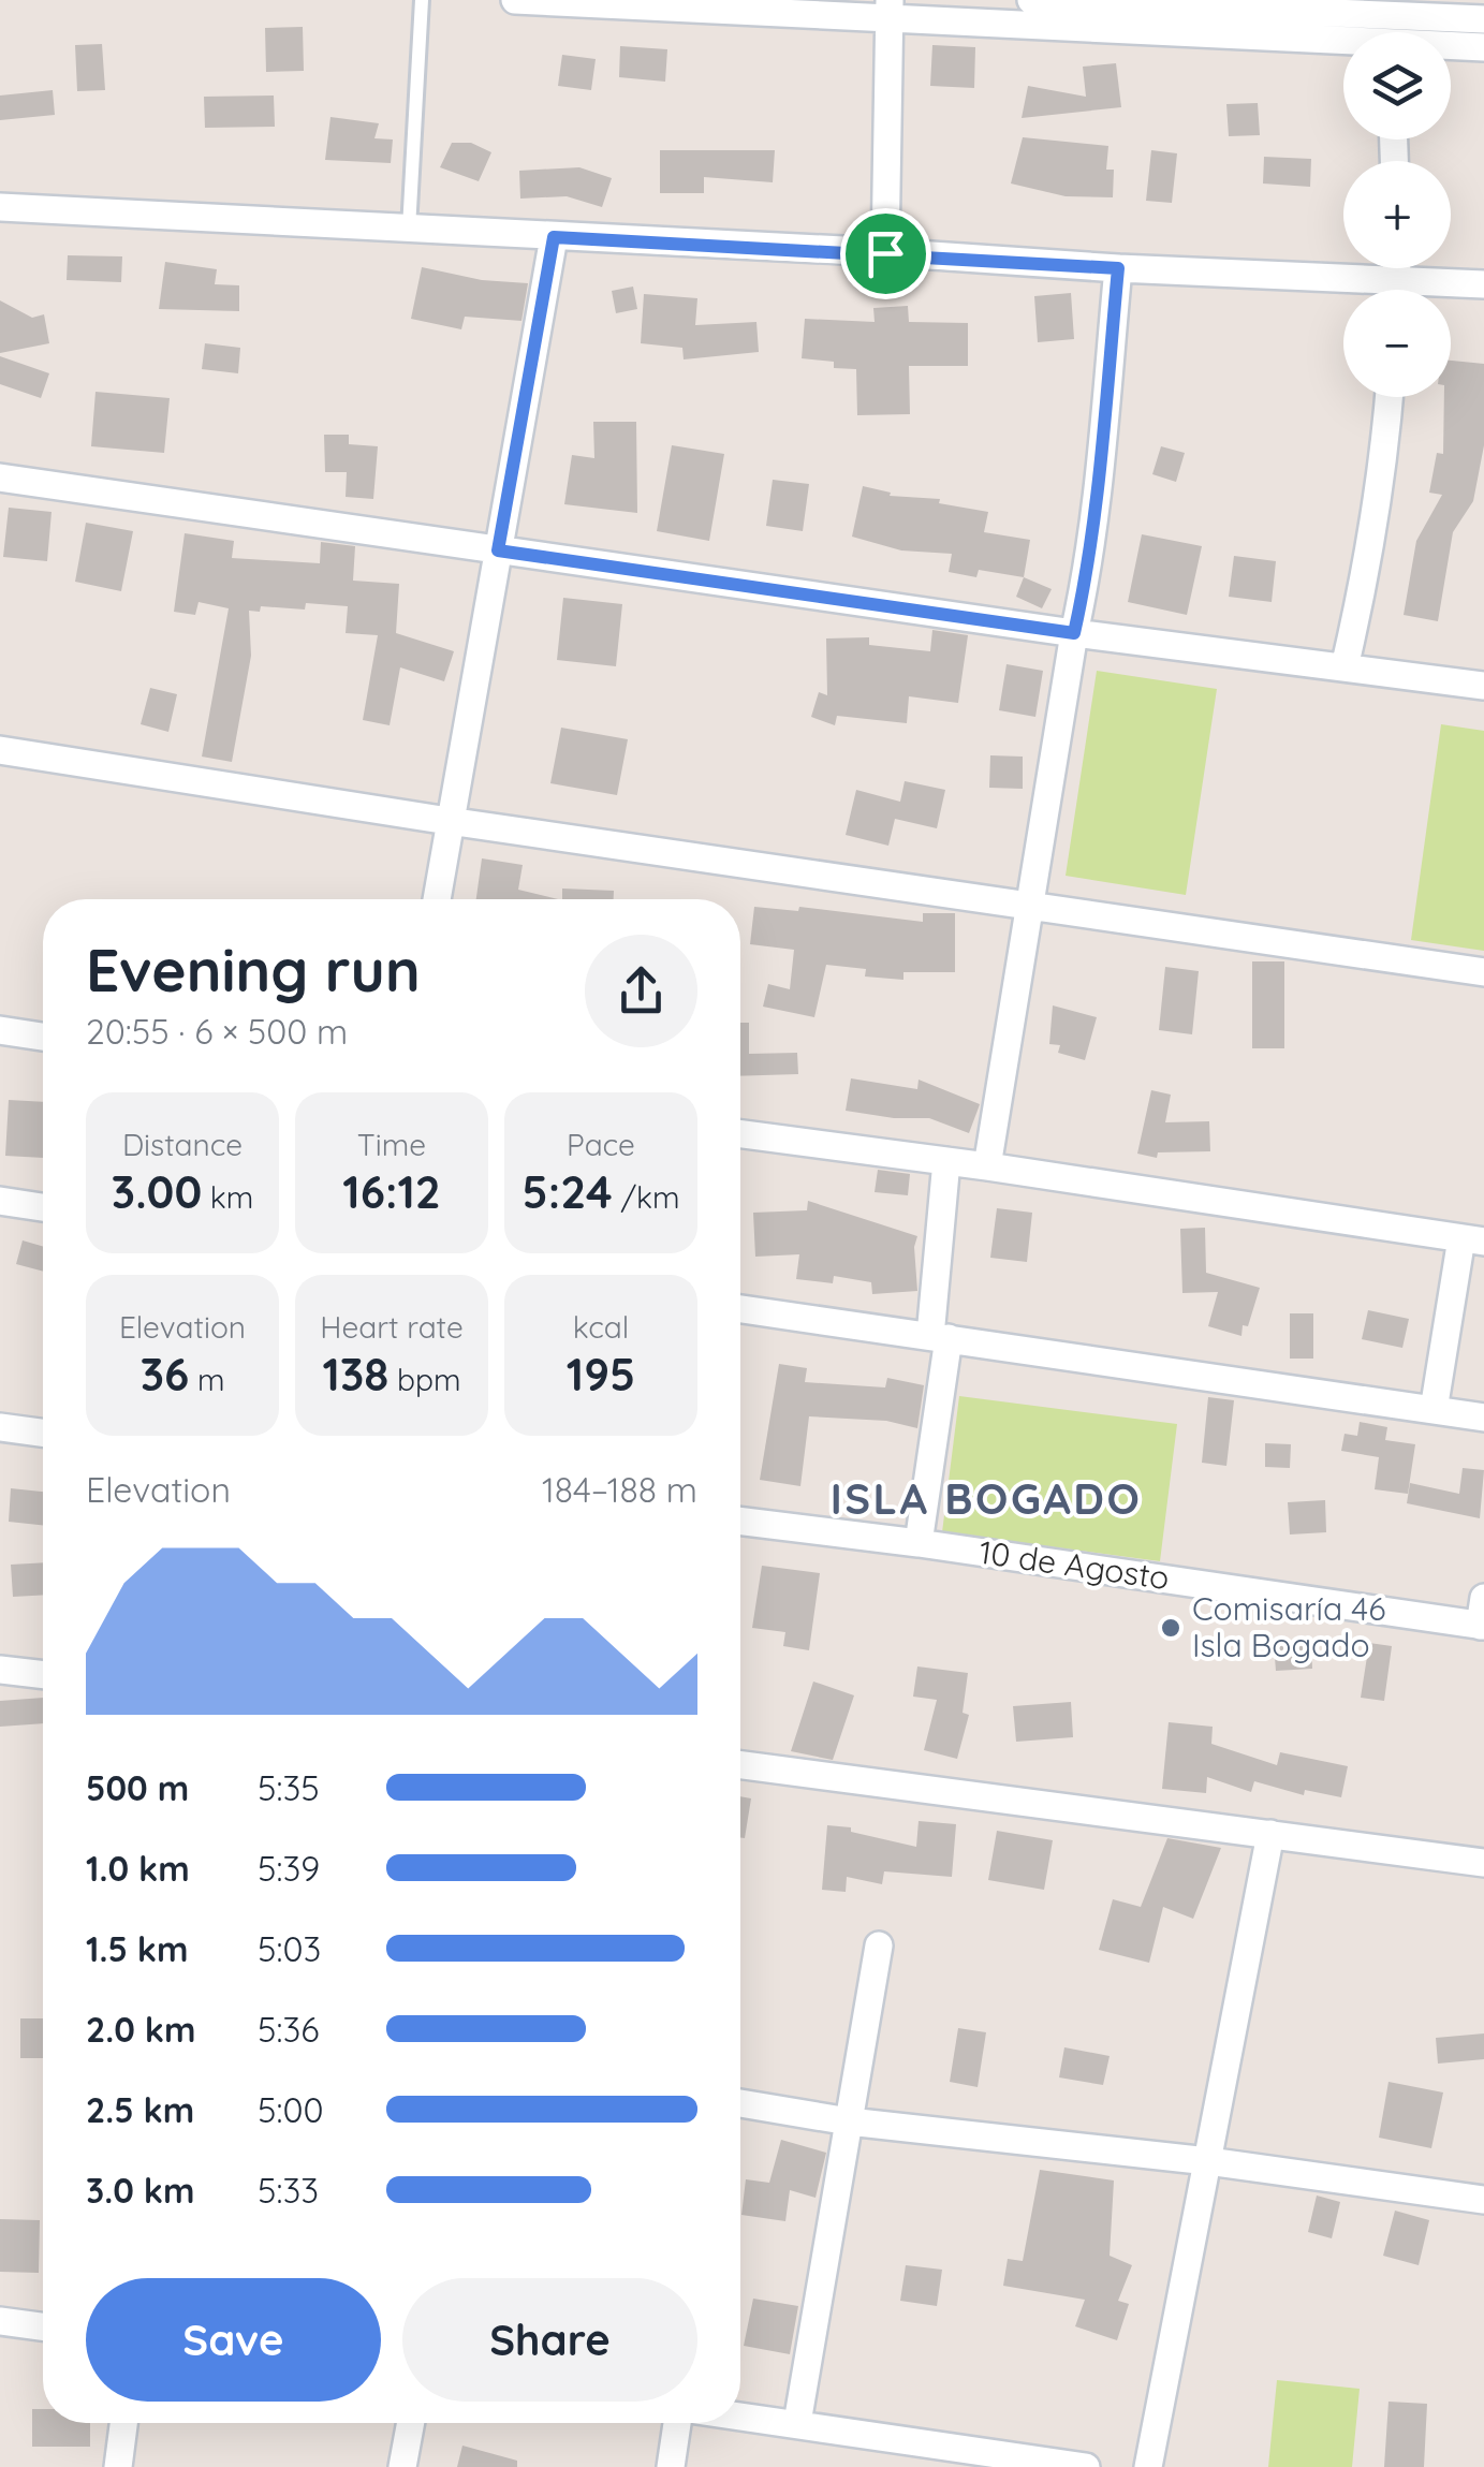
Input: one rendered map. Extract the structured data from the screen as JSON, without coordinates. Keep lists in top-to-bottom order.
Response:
{
  "streets": {
    "street": ["10 de Agosto"]
  },
  "districts": ["ISLA BOGADO"],
  "places": ["Comisaría 46 Isla Bogado"],
  "page": {
    "map_buttons": ["+", "−"],
    "heading": ["Evening run", "20:55 · 6 × 500 m"],
    "stats": [
      ["Distance", "3.00 km"],
      ["Time", "16:12"],
      ["Pace", "5:24 /km"],
      ["Elevation", "36 m"],
      ["Heart rate", "138 bpm"],
      ["kcal", "195"]
    ],
    "chart": ["Elevation", "184–188 m"],
    "list": [
      {
        "name": "500 m",
        "note": "5:35"
      },
      {
        "name": "1.0 km",
        "note": "5:39"
      },
      {
        "name": "1.5 km",
        "note": "5:03"
      },
      {
        "name": "2.0 km",
        "note": "5:36"
      },
      {
        "name": "2.5 km",
        "note": "5:00"
      },
      {
        "name": "3.0 km",
        "note": "5:33"
      }
    ],
    "buttons": ["Save", "Share"]
  }
}
